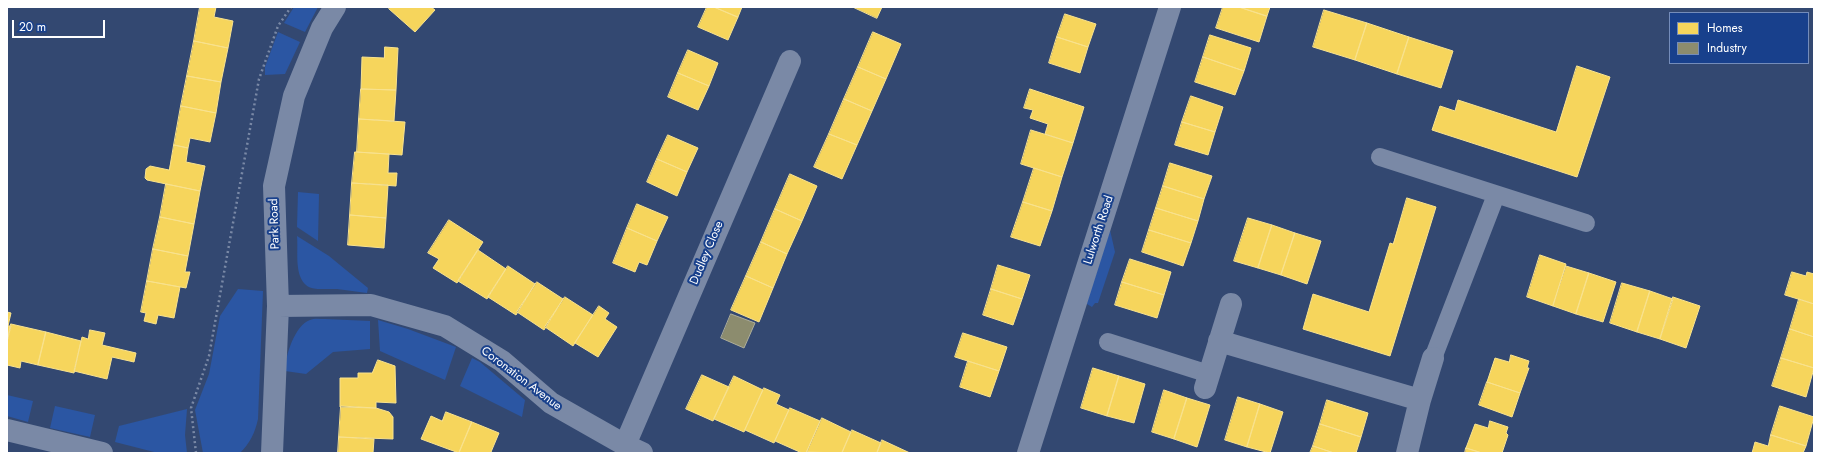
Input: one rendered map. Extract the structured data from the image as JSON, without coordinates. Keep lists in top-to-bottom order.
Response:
{
  "streets": {
    "street": [
      "Park Road",
      "Lulworth Road",
      "Dudley Close",
      "Coronation Avenue"
    ]
  },
  "crossings": [
    ["Park Road", "Coronation Avenue"],
    ["Dudley Close", "Coronation Avenue"]
  ],
  "legend": ["Homes", "Industry"],
  "scale_bar": "20 m"
}
